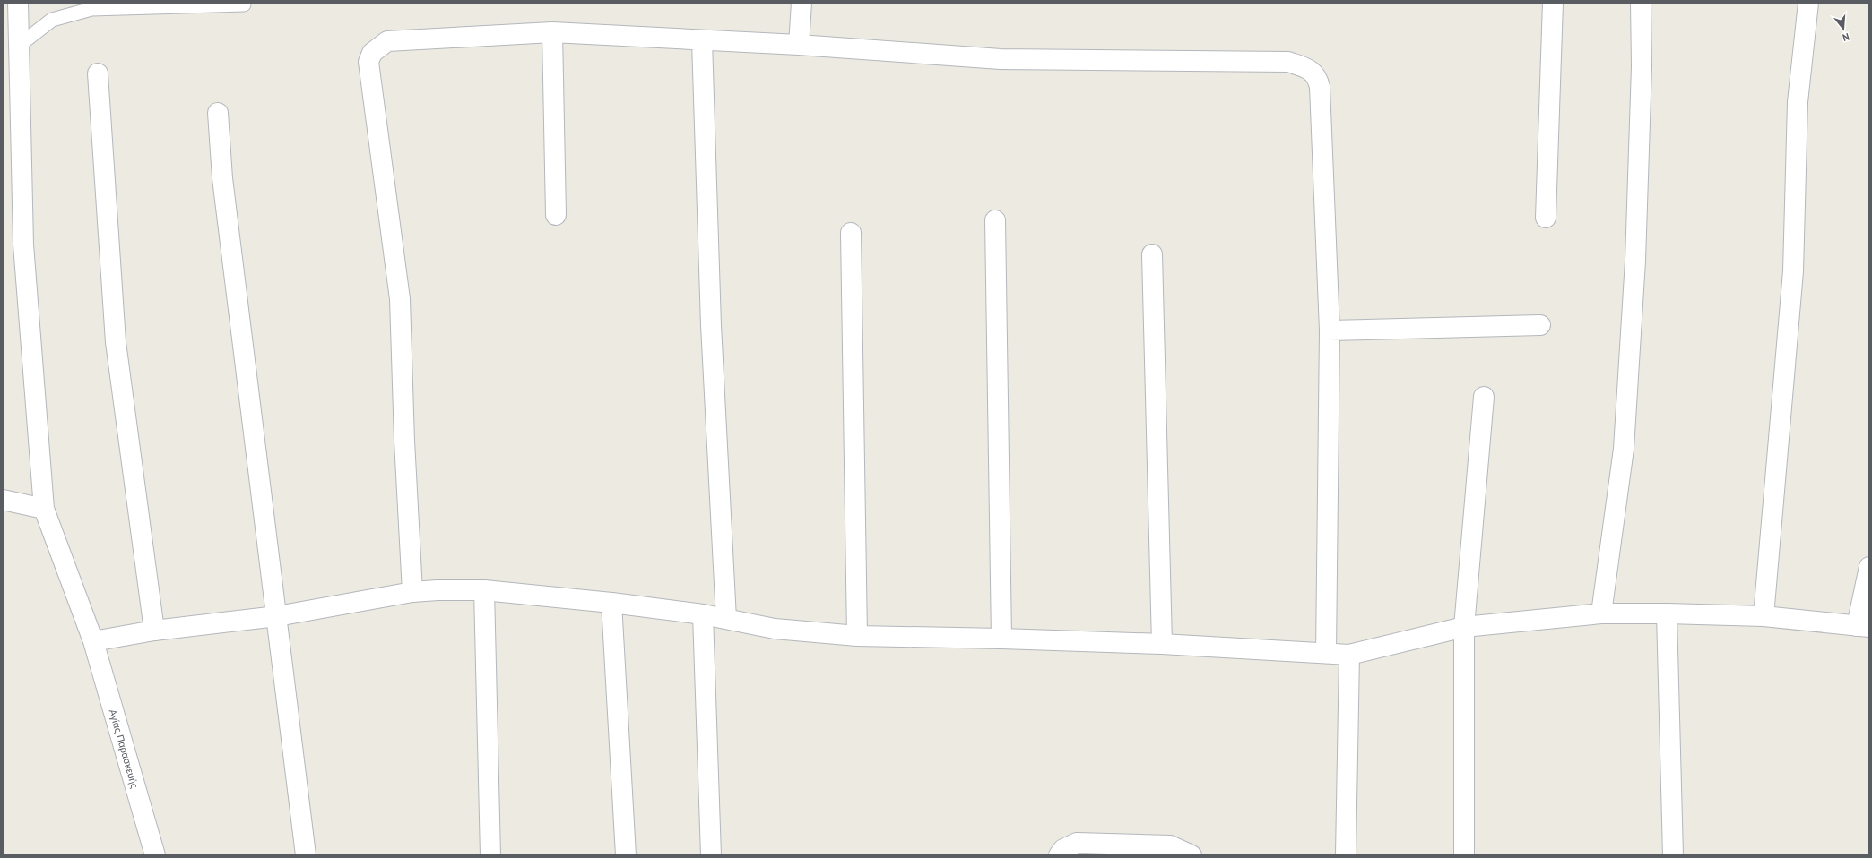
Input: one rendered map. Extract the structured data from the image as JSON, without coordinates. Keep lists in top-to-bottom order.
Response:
{
  "streets": {
    "street": ["Αγίας Παρασκευής"]
  },
  "north": "bottom"
}
